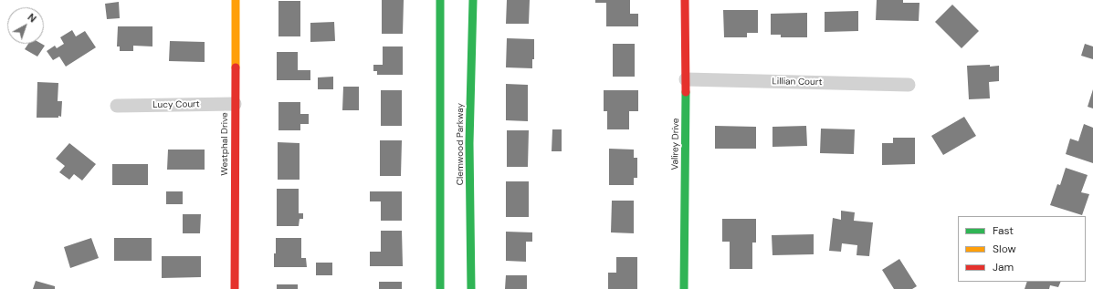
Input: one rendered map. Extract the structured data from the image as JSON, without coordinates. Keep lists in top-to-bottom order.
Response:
{
  "streets": {
    "street": [
      "Lillian Court",
      "Lucy Court",
      "Westphal Drive",
      "Clemwood Parkway",
      "Valirey Drive"
    ]
  },
  "crossings": [
    ["Lillian Court", "Valirey Drive"],
    ["Lucy Court", "Westphal Drive"]
  ],
  "legend": ["Fast", "Slow", "Jam"],
  "north": "top right"
}
